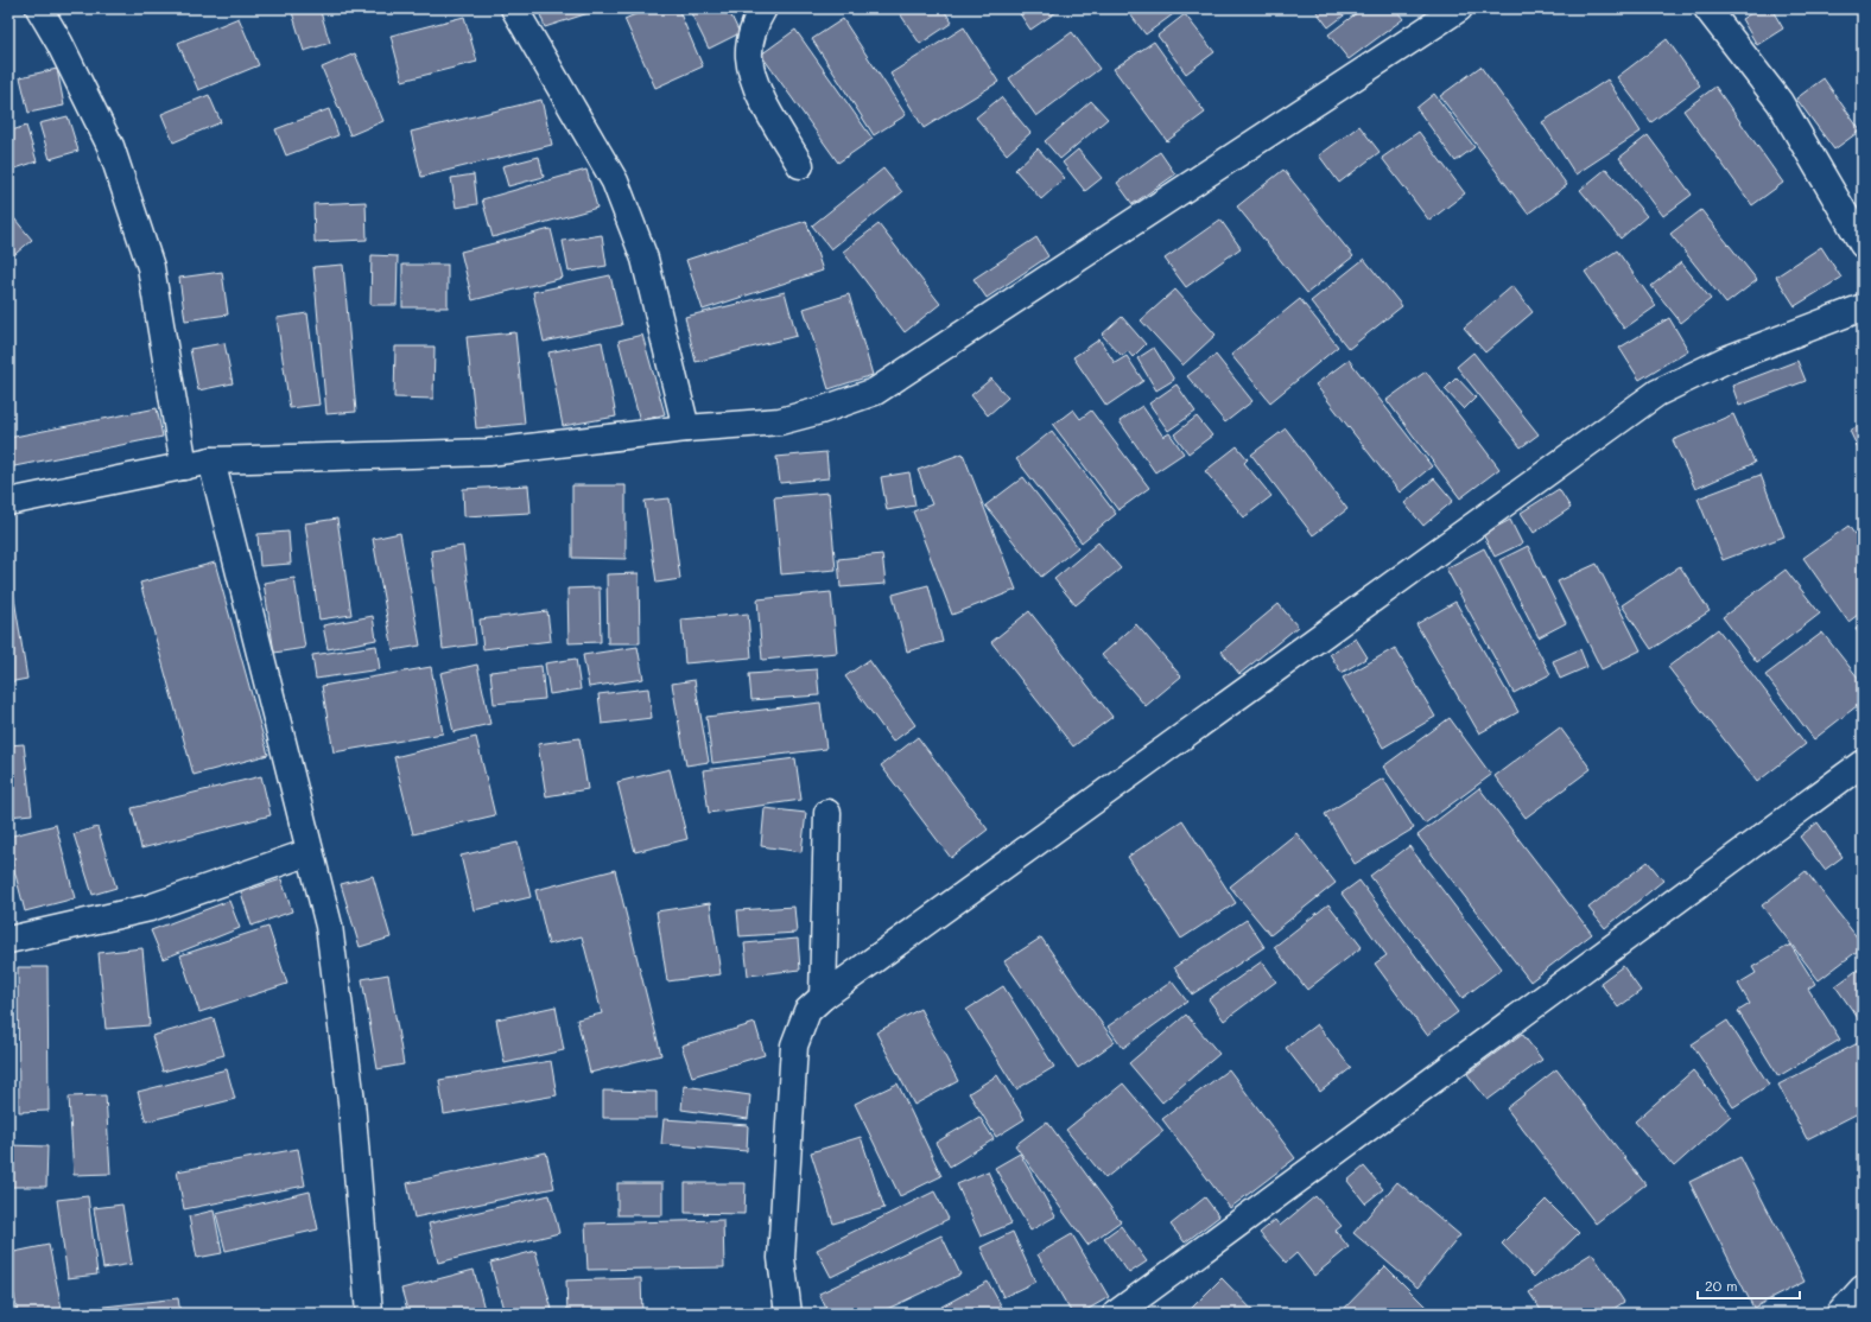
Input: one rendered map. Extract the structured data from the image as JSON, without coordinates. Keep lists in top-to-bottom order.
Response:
{
  "scale_bar": "20 m"
}
